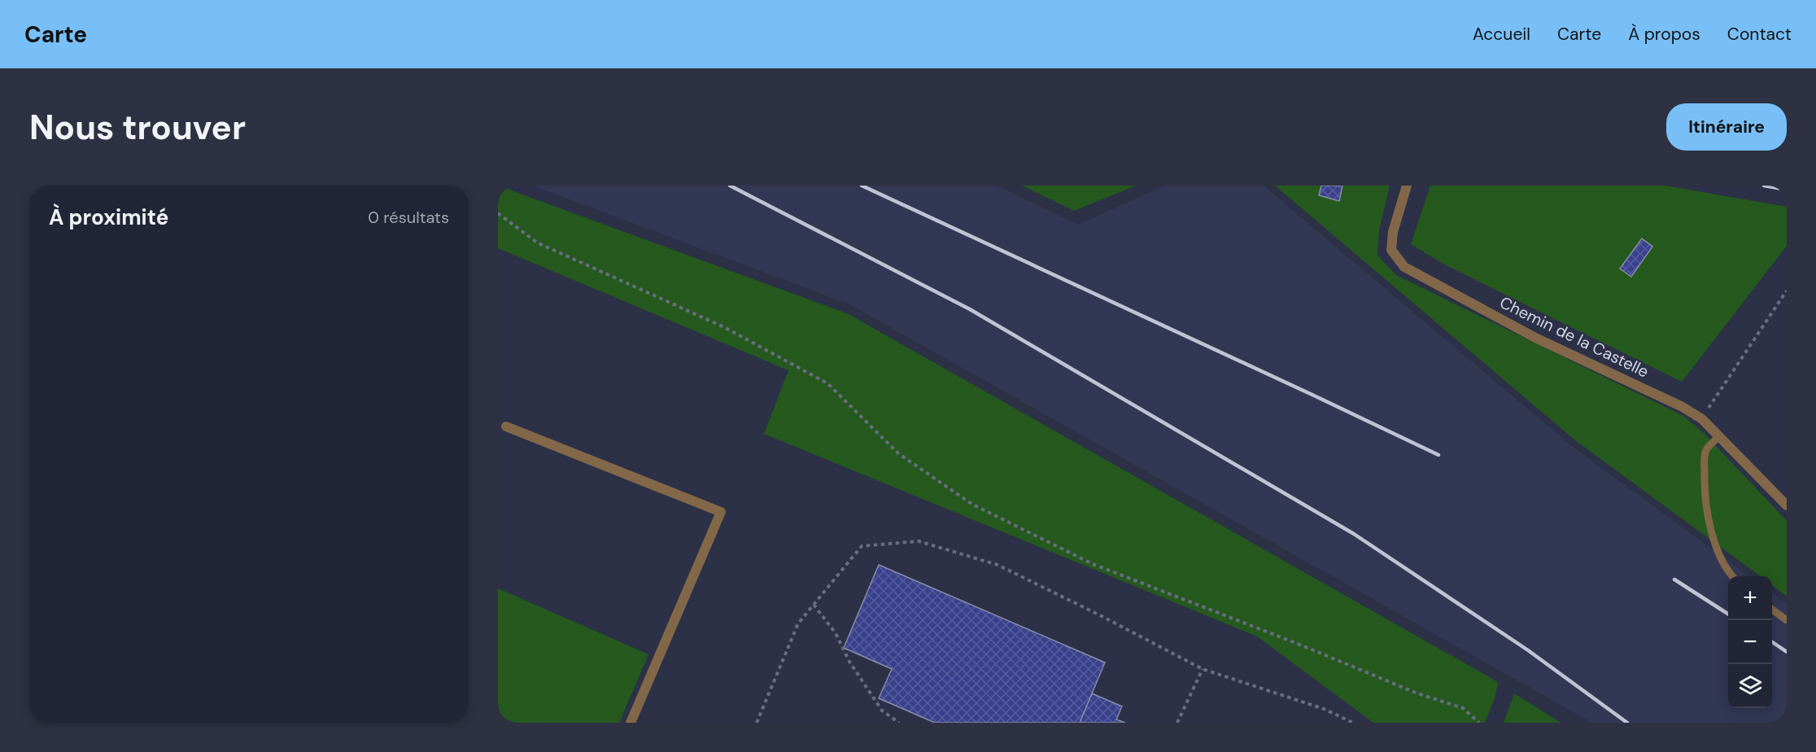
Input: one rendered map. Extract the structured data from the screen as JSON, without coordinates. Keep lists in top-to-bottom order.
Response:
{
  "streets": {
    "street": ["Chemin de la Castelle"]
  },
  "page": {
    "header": "Carte",
    "nav": [
      "Accueil",
      "Carte",
      "À propos",
      "Contact"
    ],
    "buttons": "Itinéraire",
    "title": "Nous trouver",
    "heading": ["À proximité", "0 résultats"],
    "map_buttons": ["+", "−"]
  }
}
